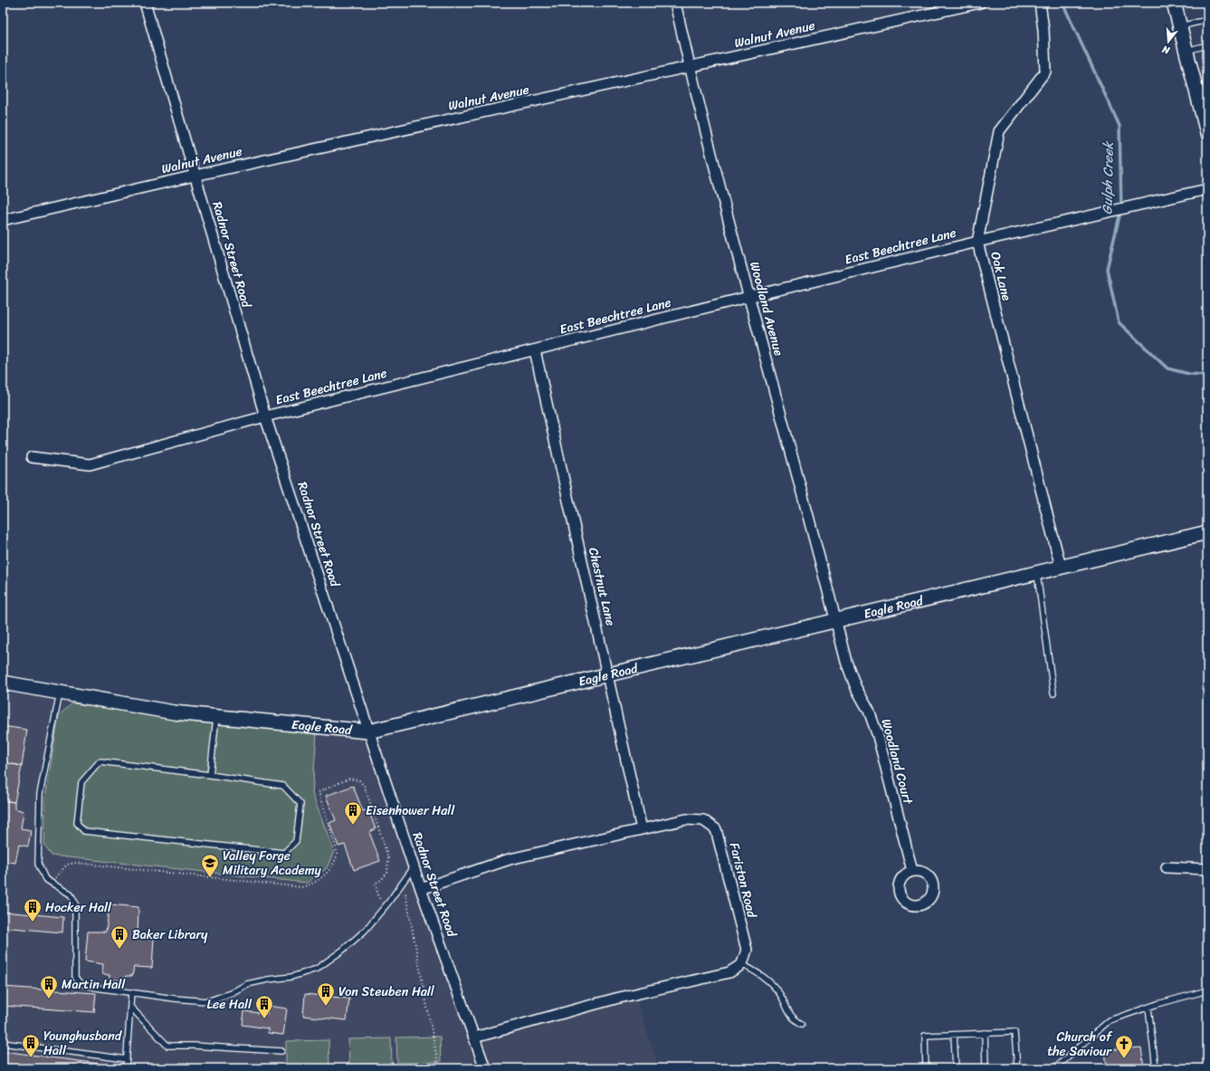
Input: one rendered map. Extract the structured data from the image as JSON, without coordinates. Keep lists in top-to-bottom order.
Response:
{
  "streets": {
    "street": [
      "Walnut Avenue",
      "East Beechtree Lane",
      "Radnor Street Road",
      "Oak Lane",
      "Woodland Avenue",
      "Chestnut Lane",
      "Eagle Road",
      "Woodland Court",
      "Fariston Road"
    ]
  },
  "crossings": [
    ["Walnut Avenue", "Radnor Street Road"],
    ["Walnut Avenue", "Woodland Avenue"],
    ["East Beechtree Lane", "Radnor Street Road"],
    ["East Beechtree Lane", "Oak Lane"],
    ["East Beechtree Lane", "Woodland Avenue"],
    ["East Beechtree Lane", "Chestnut Lane"],
    ["Radnor Street Road", "Eagle Road"],
    ["Radnor Street Road", "Fariston Road"],
    ["Oak Lane", "Eagle Road"],
    ["Woodland Avenue", "Eagle Road"],
    ["Woodland Avenue", "Woodland Court"],
    ["Chestnut Lane", "Eagle Road"],
    ["Chestnut Lane", "Fariston Road"],
    ["Eagle Road", "Woodland Court"]
  ],
  "water": ["Gulph Creek"],
  "places": {
    "building": [
      "Eisenhower Hall",
      "Hocker Hall",
      "Baker Library",
      "Martin Hall",
      "Von Steuben Hall",
      "Lee Hall",
      "Younghusband Hall"
    ],
    "school or university": ["Valley Forge Military Academy"],
    "church": ["Church of the Saviour"]
  },
  "north": "bottom"
}
